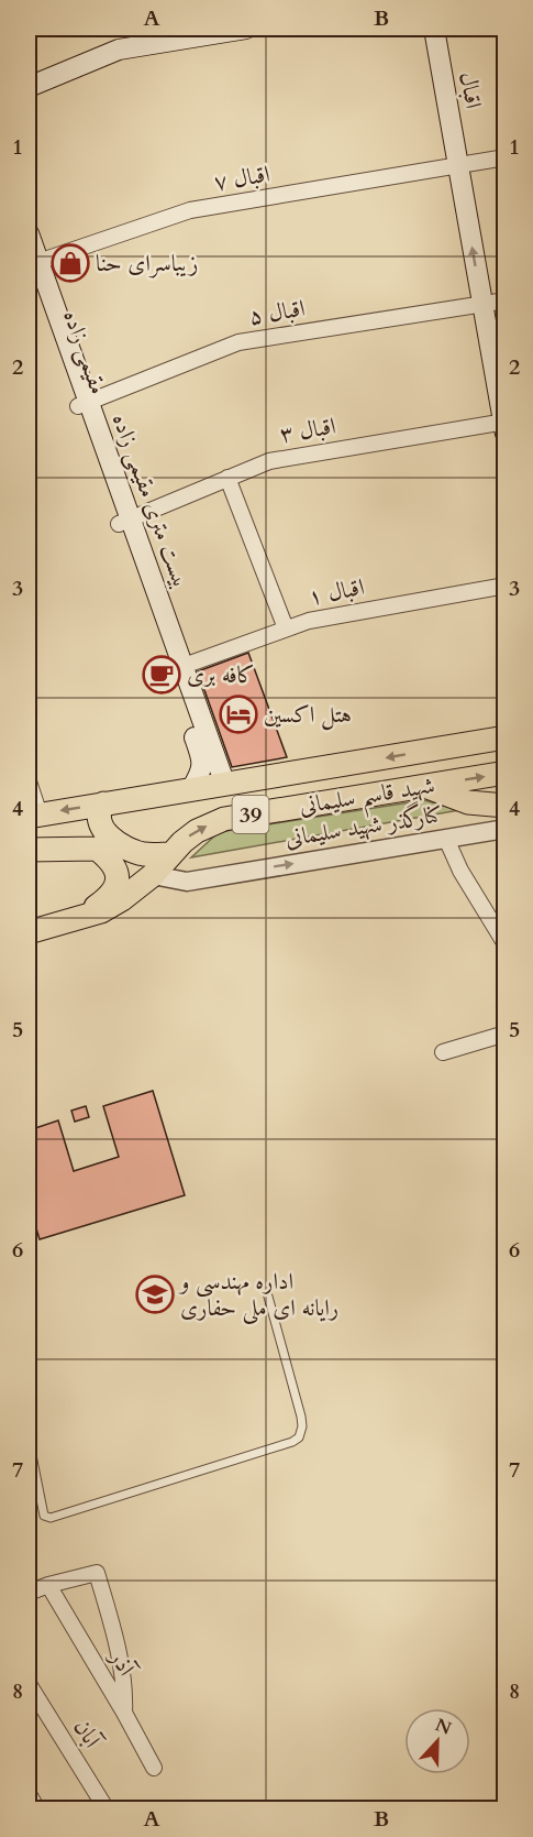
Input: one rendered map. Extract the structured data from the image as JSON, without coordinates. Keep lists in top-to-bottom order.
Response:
{
  "streets": {
    "highway": ["شهید قاسم سلیمانی", "39"],
    "main road": ["اقبال", "بیست متری مقیمی زاده"],
    "street": [
      "اقبال ۷",
      "اقبال ۵",
      "اقبال ۳",
      "اقبال ۱",
      "کنارگذر شهید سلیمانی",
      "آذر",
      "آبان"
    ]
  },
  "crossings": [
    ["اقبال", "اقبال ۷"],
    ["اقبال", "اقبال ۵"],
    ["اقبال", "اقبال ۳"],
    ["اقبال ۷", "بیست متری مقیمی زاده"],
    ["اقبال ۵", "بیست متری مقیمی زاده"],
    ["اقبال ۳", "بیست متری مقیمی زاده"],
    ["بیست متری مقیمی زاده", "اقبال ۱"],
    ["بیست متری مقیمی زاده", "شهید قاسم سلیمانی"],
    ["شهید قاسم سلیمانی", "کنارگذر شهید سلیمانی"]
  ],
  "one_way": ["کنارگذر شهید سلیمانی"],
  "places": {
    "shop": ["زیباسرای حنا"],
    "cafe": ["کافه بری"],
    "hotel": ["هتل اکسین"],
    "school or university": ["اداره مهندسی و رایانه ای ملی حفاری"]
  },
  "north": "top",
  "grid": {
    "columns": ["A", "B"],
    "rows": [
      "1",
      "2",
      "3",
      "4",
      "5",
      "6",
      "7",
      "8"
    ]
  }
}
